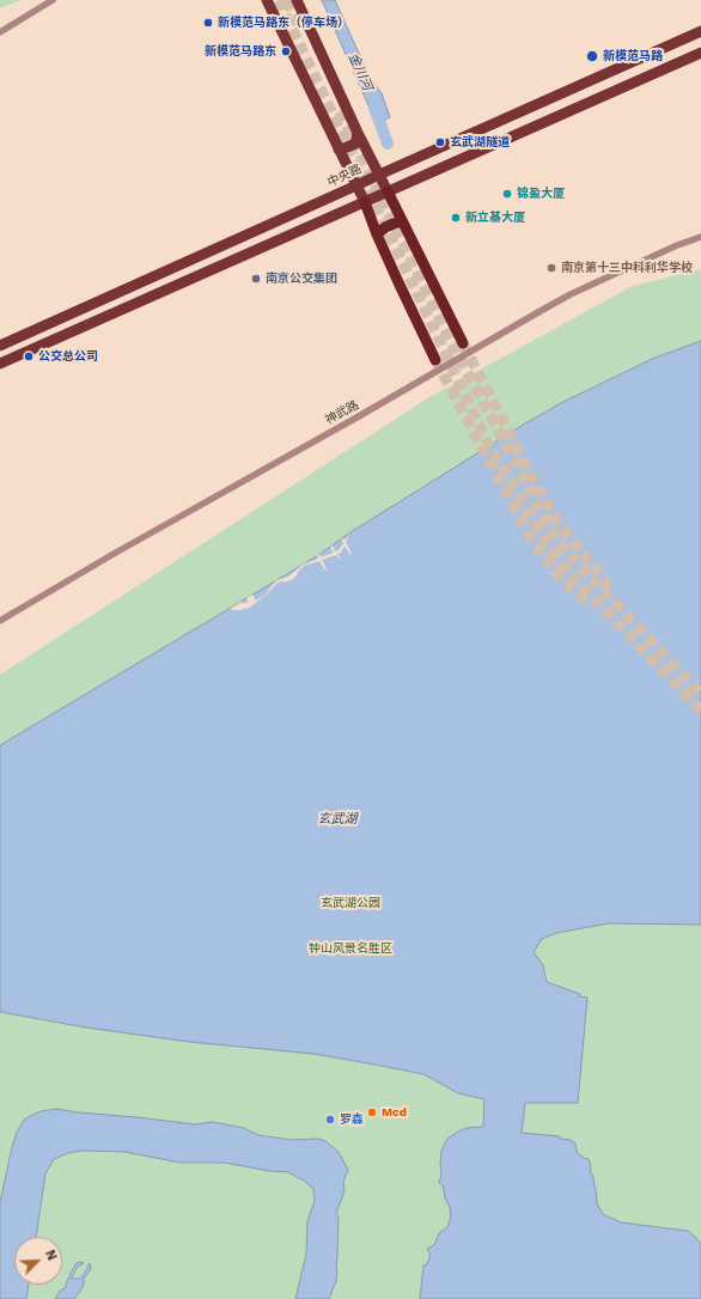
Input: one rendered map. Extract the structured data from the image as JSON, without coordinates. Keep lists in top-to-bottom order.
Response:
{
  "streets": {
    "main road": ["中央路"],
    "street": ["神武路"]
  },
  "water": ["金川河", "玄武湖"],
  "parks": ["玄武湖公园", "钟山风景名胜区"],
  "places": [
    "新模范马路东（停车场）",
    "新模范马路东",
    "新模范马路",
    "玄武湖隧道",
    "锦盈大厦",
    "新立基大厦",
    "南京第十三中科利华学校",
    "南京公交集团",
    "公交总公司",
    "Mcd",
    "罗森"
  ],
  "north": "top right"
}
